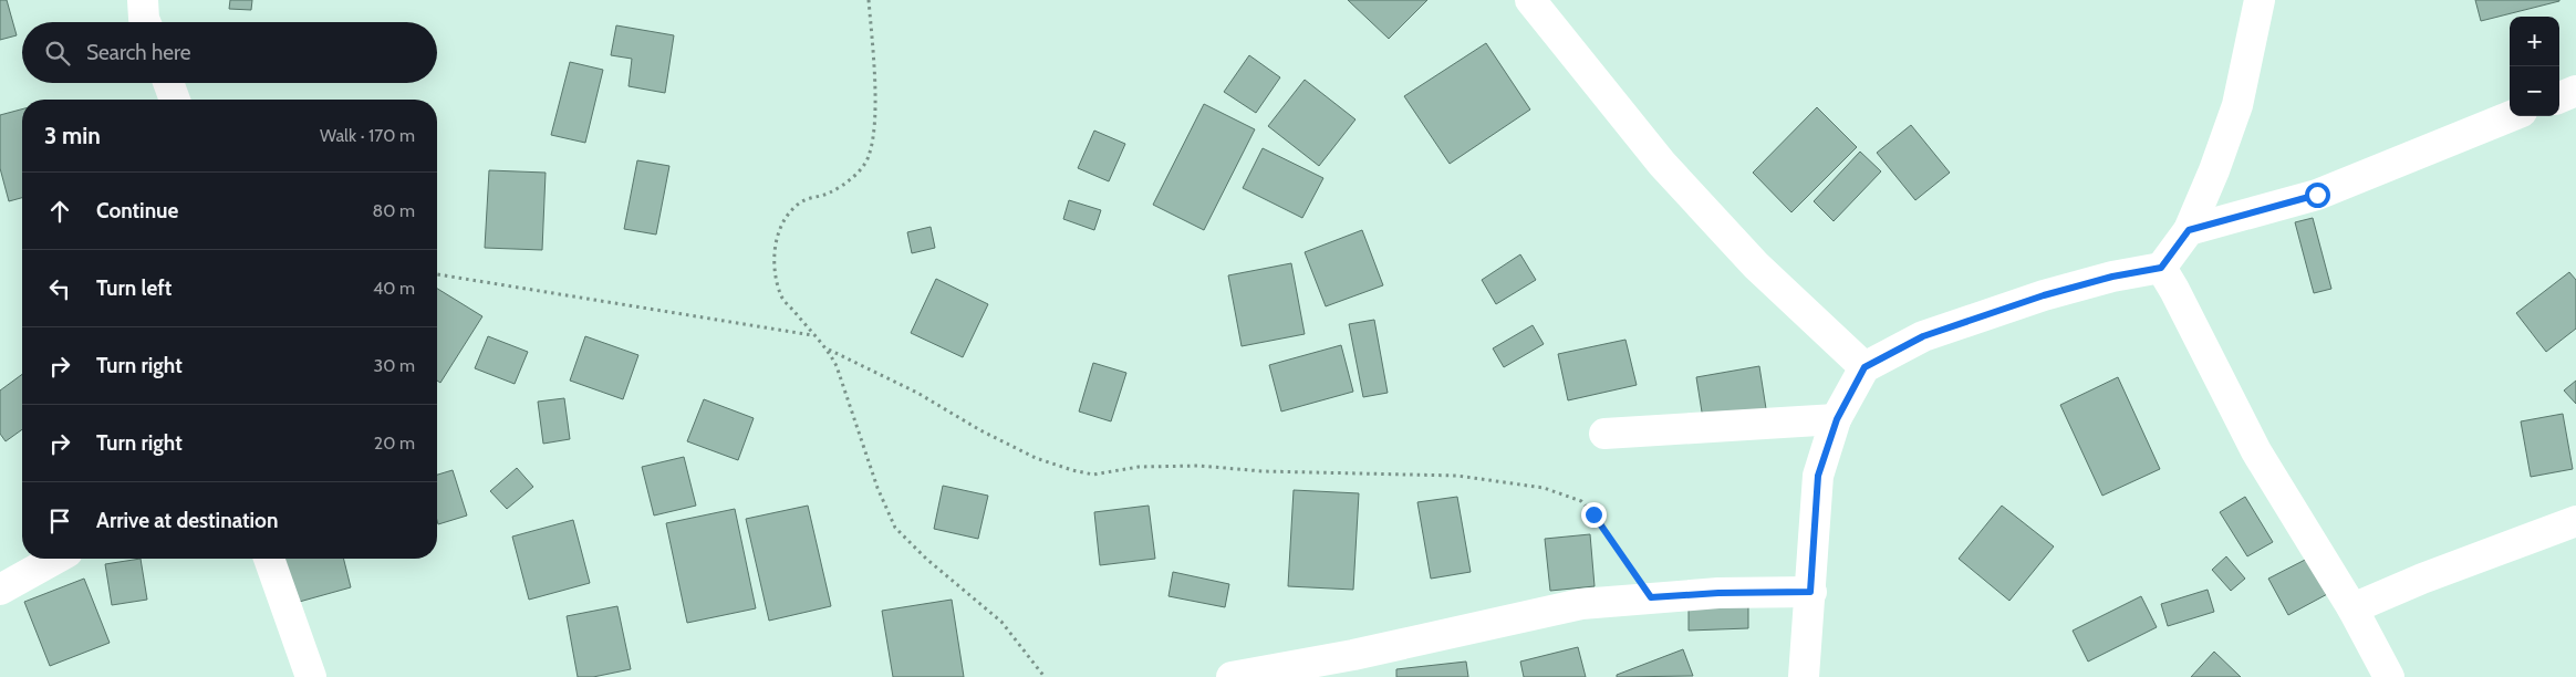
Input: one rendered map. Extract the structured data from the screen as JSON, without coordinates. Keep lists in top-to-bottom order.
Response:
{
  "page": {
    "map_buttons": ["+", "−"],
    "search": "Search here",
    "heading": ["3 min", "Walk · 170 m"],
    "list": [
      ["Continue", "80 m"],
      ["Turn left", "40 m"],
      ["Turn right", "30 m"],
      ["Turn right", "20 m"],
      "Arrive at destination"
    ]
  }
}
